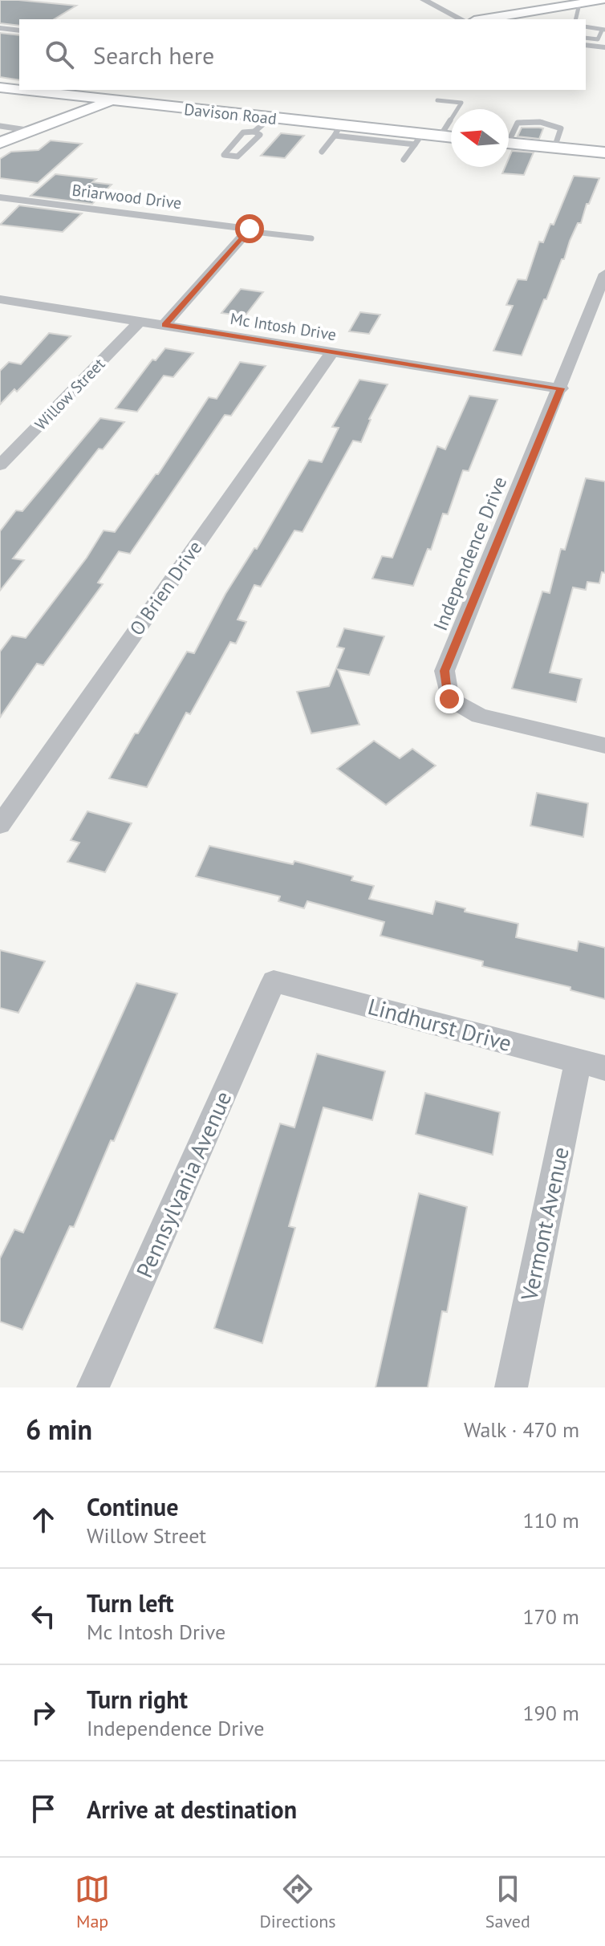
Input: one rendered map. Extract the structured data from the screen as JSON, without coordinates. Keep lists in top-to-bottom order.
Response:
{
  "streets": {
    "street": [
      "Davison Road",
      "Briarwood Drive",
      "Mc Intosh Drive",
      "Willow Street",
      "Independence Drive",
      "O Brien Drive",
      "Lindhurst Drive",
      "Pennsylvania Avenue",
      "Vermont Avenue"
    ]
  },
  "crossings": [
    ["Mc Intosh Drive", "Willow Street"],
    ["Mc Intosh Drive", "Independence Drive"],
    ["Mc Intosh Drive", "O Brien Drive"],
    ["Lindhurst Drive", "Pennsylvania Avenue"],
    ["Lindhurst Drive", "Vermont Avenue"]
  ],
  "north": "left",
  "page": {
    "search": "Search here",
    "heading": ["6 min", "Walk · 470 m"],
    "list": [
      ["Continue", "Willow Street", "110 m"],
      ["Turn left", "Mc Intosh Drive", "170 m"],
      ["Turn right", "Independence Drive", "190 m"],
      "Arrive at destination"
    ],
    "nav": ["Map", "Directions", "Saved"]
  }
}
